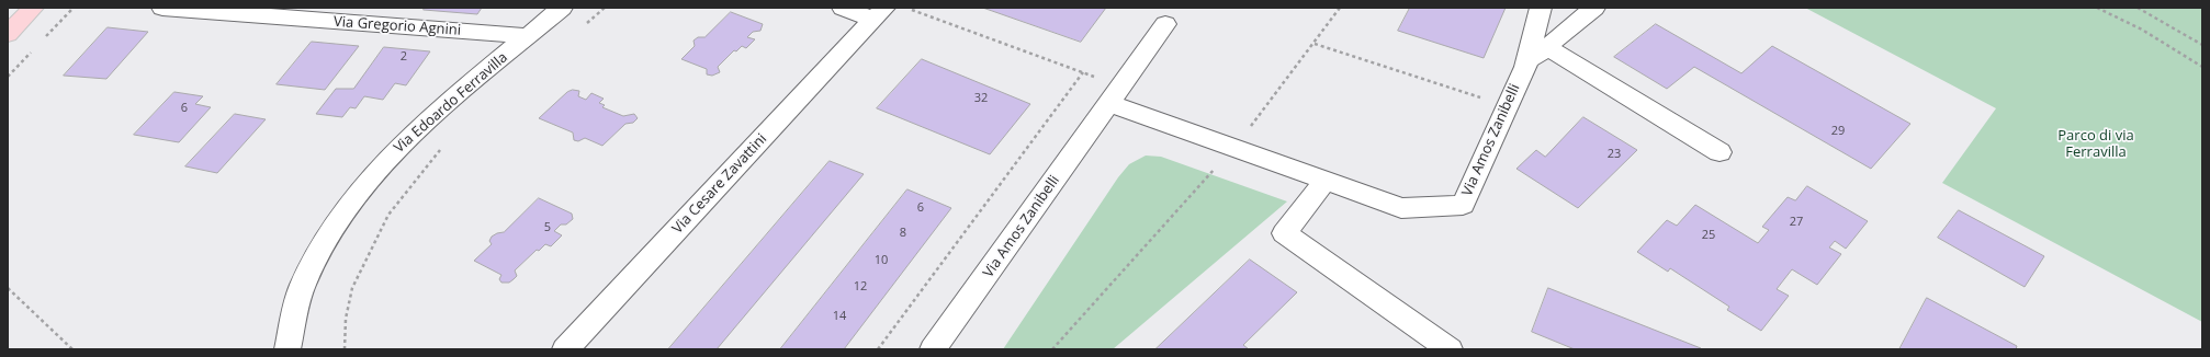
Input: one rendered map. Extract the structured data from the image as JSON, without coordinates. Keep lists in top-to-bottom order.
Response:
{
  "streets": {
    "street": [
      "Via Gregorio Agnini",
      "Via Edoardo Ferravilla",
      "Via Amos Zanibelli",
      "Via Cesare Zavattini"
    ]
  },
  "crossings": [
    ["Via Gregorio Agnini", "Via Edoardo Ferravilla"]
  ],
  "parks": ["Parco di via Ferravilla"],
  "house_numbers": [
    "2",
    "32",
    "6",
    "29",
    "23",
    "6",
    "27",
    "5",
    "8",
    "25",
    "10",
    "12",
    "14"
  ]
}
